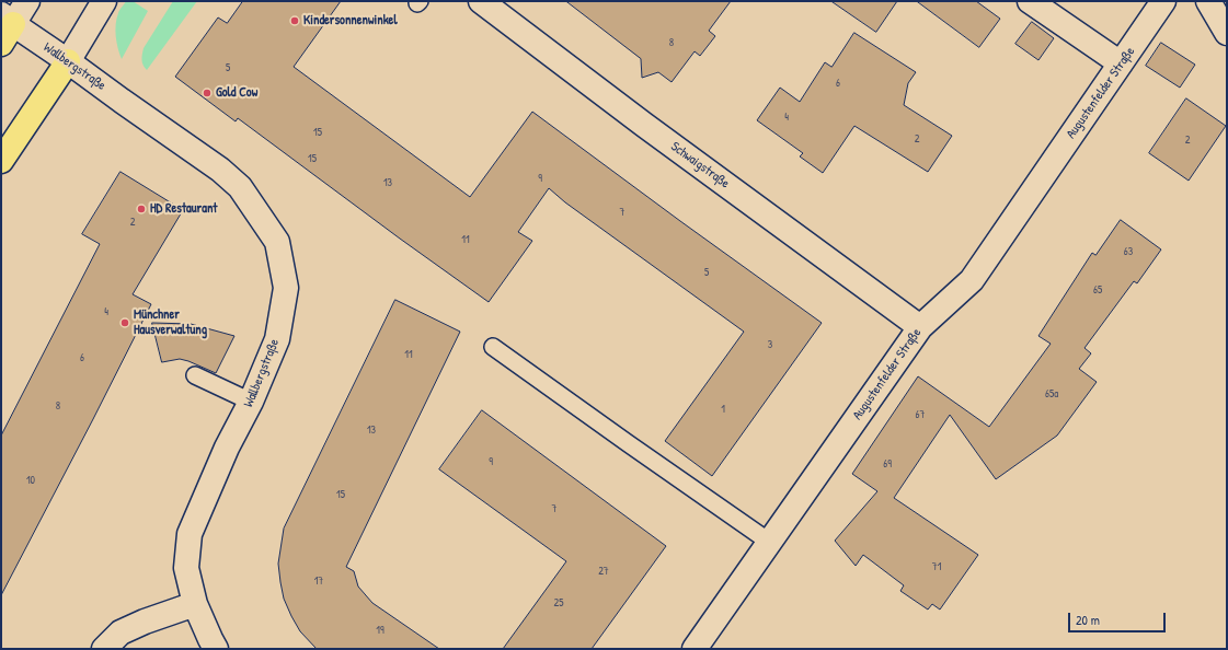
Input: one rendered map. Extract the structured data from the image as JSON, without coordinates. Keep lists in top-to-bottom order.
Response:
{
  "streets": {
    "street": ["Wallbergstraße", "Augustenfelder Straße", "Schwaigstraße"]
  },
  "crossings": [
    ["Augustenfelder Straße", "Schwaigstraße"]
  ],
  "places": [
    "Kindersonnenwinkel",
    "Gold Cow",
    "HD Restaurant",
    "Münchner Hausverwaltung"
  ],
  "house_numbers": [
    "8",
    "5",
    "6",
    "4",
    "15",
    "2",
    "2",
    "15",
    "9",
    "13",
    "7",
    "2",
    "11",
    "63",
    "5",
    "65",
    "4",
    "3",
    "11",
    "6",
    "65a",
    "8",
    "1",
    "67",
    "13",
    "9",
    "69",
    "10",
    "15",
    "7",
    "71",
    "27",
    "17",
    "25",
    "19"
  ],
  "scale_bar": "20 m"
}
